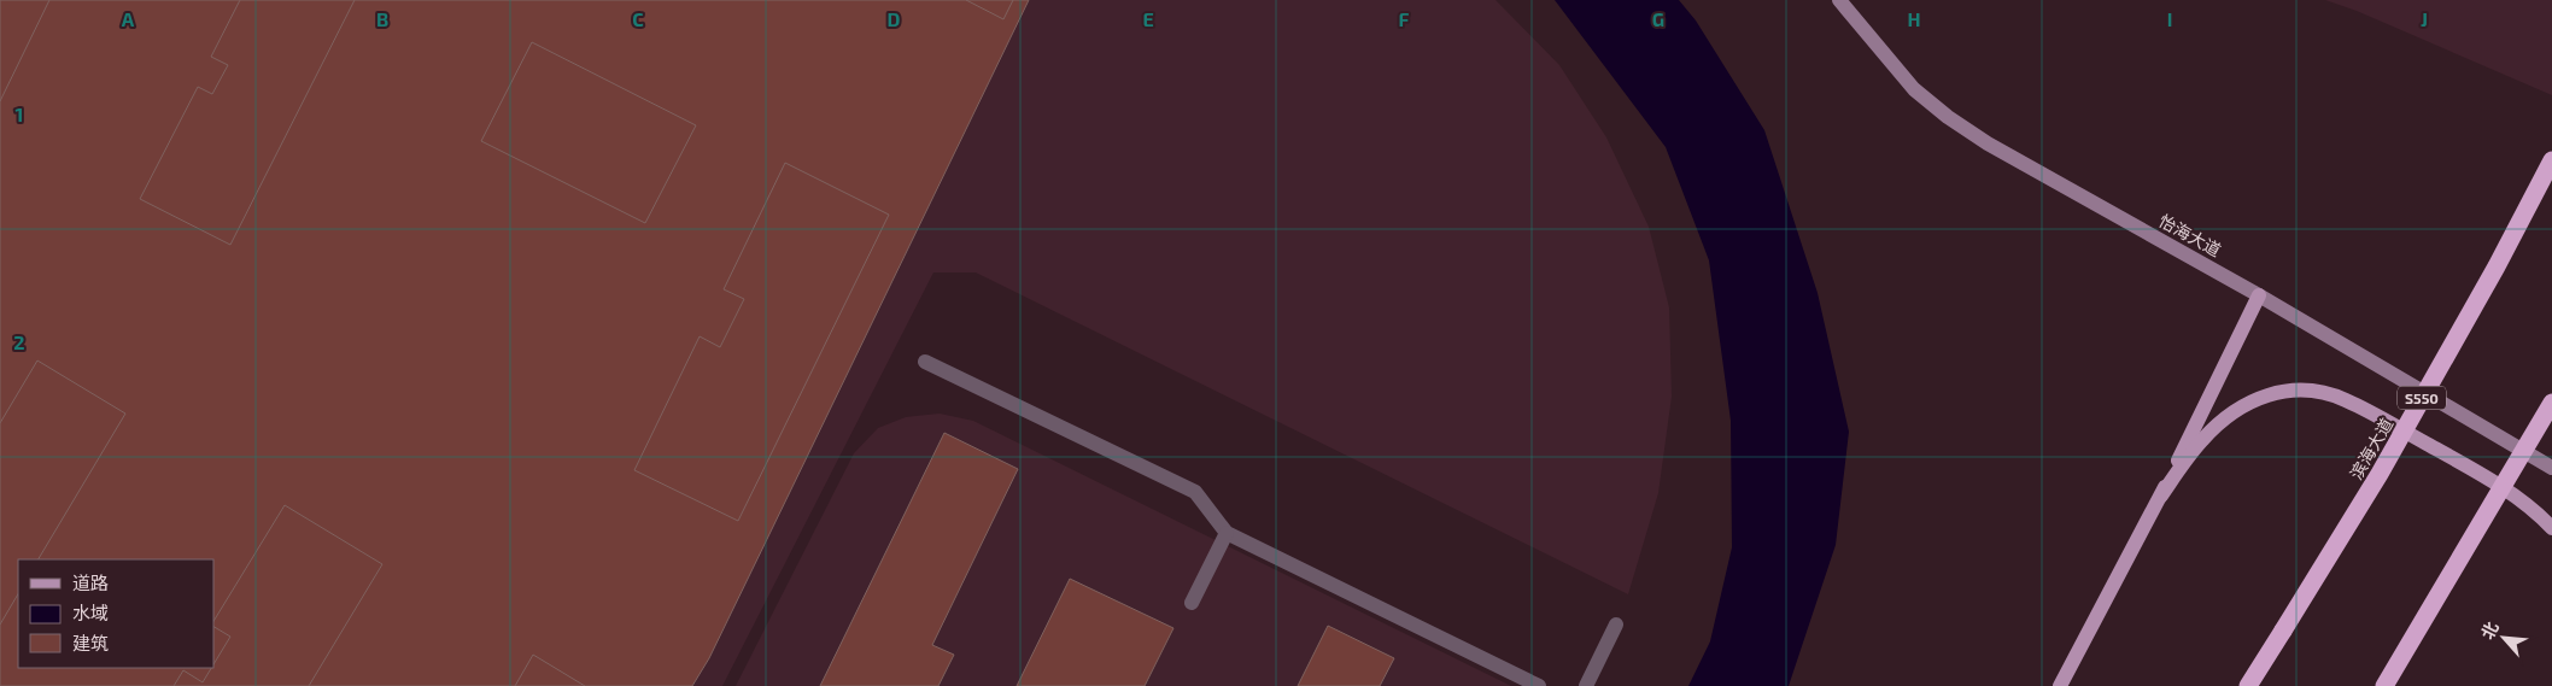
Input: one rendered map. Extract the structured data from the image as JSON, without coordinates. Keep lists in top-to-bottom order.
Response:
{
  "streets": {
    "highway": ["S550", "滨海大道"],
    "street": ["怡海大道"]
  },
  "legend": ["道路", "水域", "建筑"],
  "north": "top left",
  "grid": {
    "columns": [
      "A",
      "B",
      "C",
      "D",
      "E",
      "F",
      "G",
      "H",
      "I",
      "J"
    ],
    "rows": ["1", "2"]
  }
}
